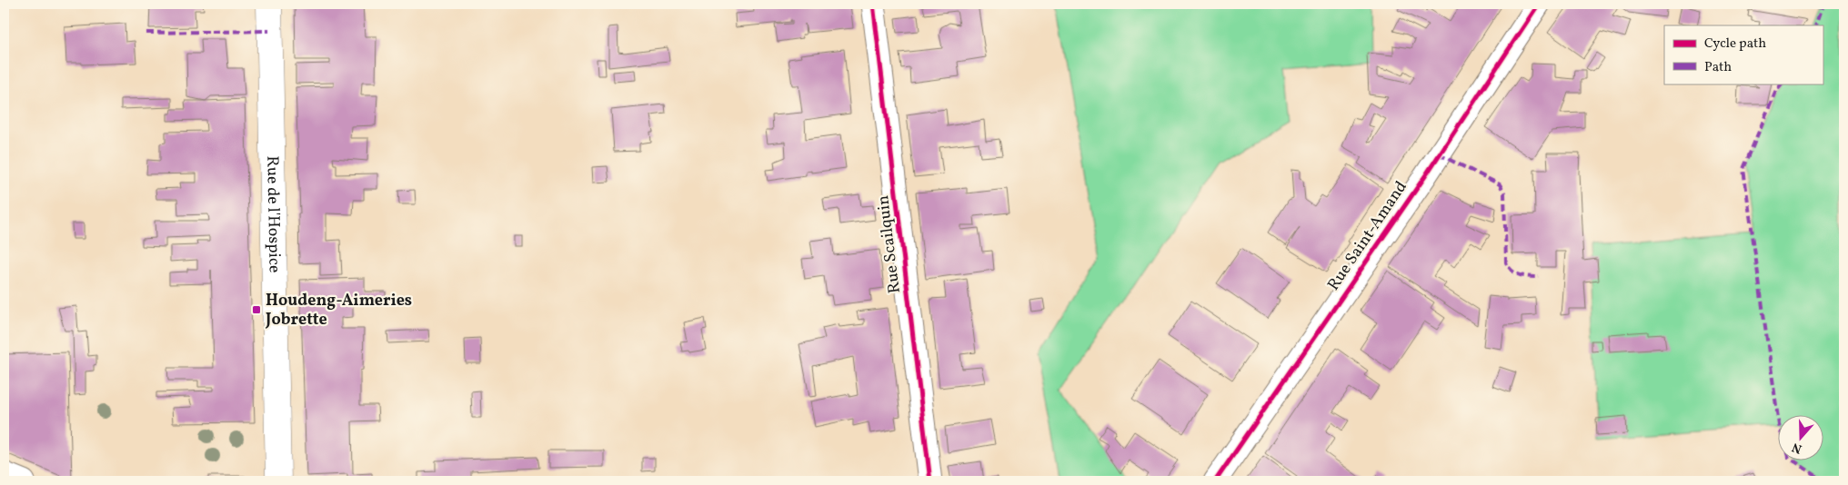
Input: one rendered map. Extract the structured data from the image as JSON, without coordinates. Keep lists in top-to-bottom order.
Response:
{
  "streets": {
    "main road": ["Rue de l'Hospice"],
    "street": ["Rue Saint-Amand", "Rue Scailquin"]
  },
  "places": {
    "transit": ["Houdeng-Aimeries Jobrette"]
  },
  "legend": ["Cycle path", "Path"],
  "north": "bottom"
}
